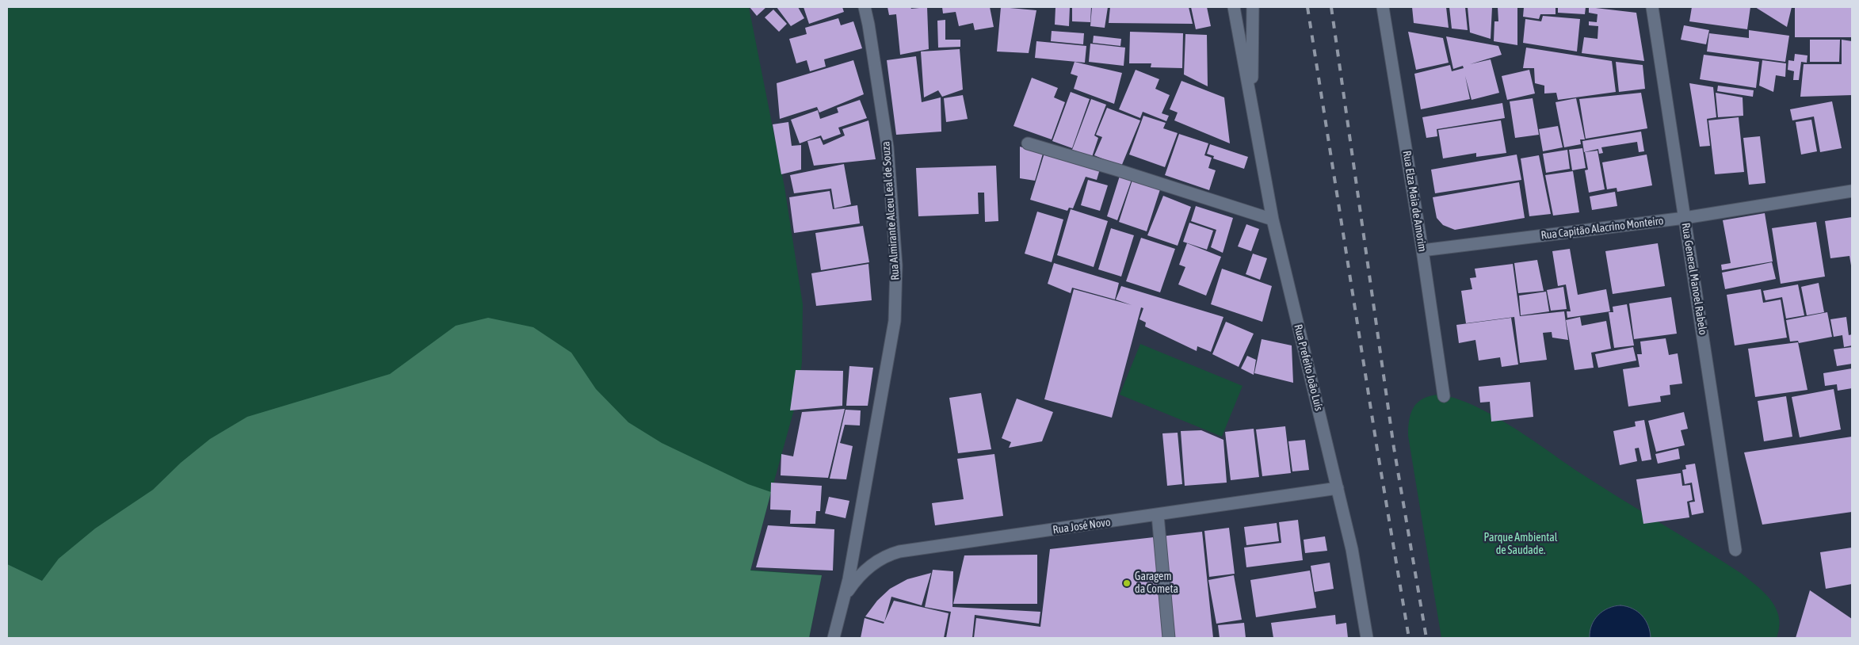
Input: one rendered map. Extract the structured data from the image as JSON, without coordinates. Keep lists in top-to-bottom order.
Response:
{
  "streets": {
    "street": [
      "Rua Elza Maia de Amorim",
      "Rua Almirante Alceu Leal de Souza",
      "Rua Capitão Alacrino Monteiro",
      "Rua General Manoel Rabelo",
      "Rua Prefeito João Luís",
      "Rua José Novo"
    ]
  },
  "crossings": [
    ["Rua Elza Maia de Amorim", "Rua Capitão Alacrino Monteiro"],
    ["Rua Almirante Alceu Leal de Souza", "Rua José Novo"],
    ["Rua Capitão Alacrino Monteiro", "Rua General Manoel Rabelo"],
    ["Rua Prefeito João Luís", "Rua José Novo"]
  ],
  "parks": ["Parque Ambiental de Saudade."],
  "places": ["Garagem da Cometa"]
}
